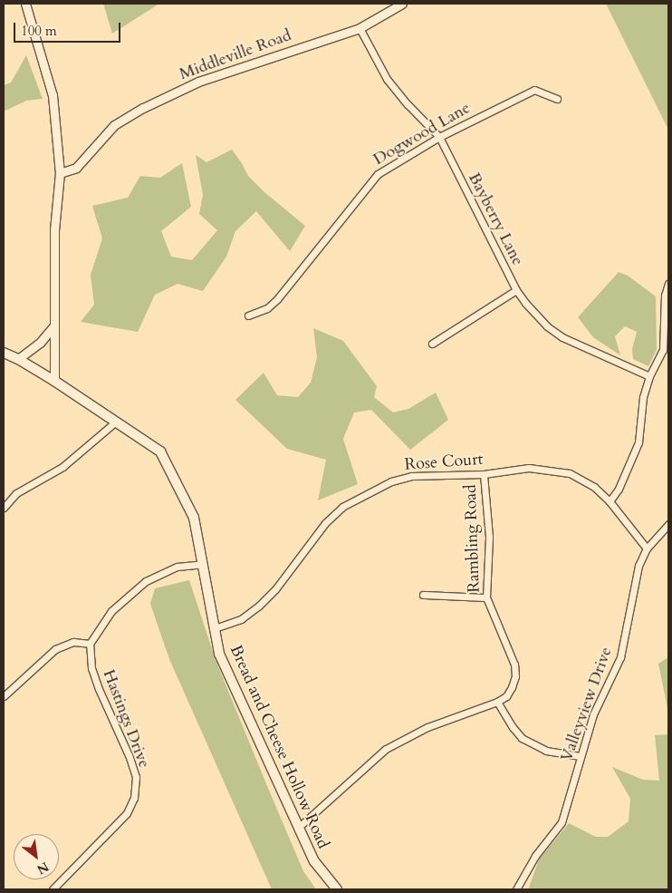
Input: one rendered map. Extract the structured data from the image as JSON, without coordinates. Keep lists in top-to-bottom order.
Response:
{
  "streets": {
    "main road": ["Bread and Cheese Hollow Road"],
    "street": [
      "Middleville Road",
      "Dogwood Lane",
      "Bayberry Lane",
      "Rose Court",
      "Rambling Road",
      "Valleyview Drive",
      "Hastings Drive"
    ]
  },
  "crossings": [
    ["Middleville Road", "Bayberry Lane"],
    ["Dogwood Lane", "Bayberry Lane"],
    ["Rose Court", "Rambling Road"],
    ["Rose Court", "Valleyview Drive"],
    ["Rose Court", "Bread and Cheese Hollow Road"]
  ],
  "scale_bar": "100 m",
  "north": "bottom right"
}
